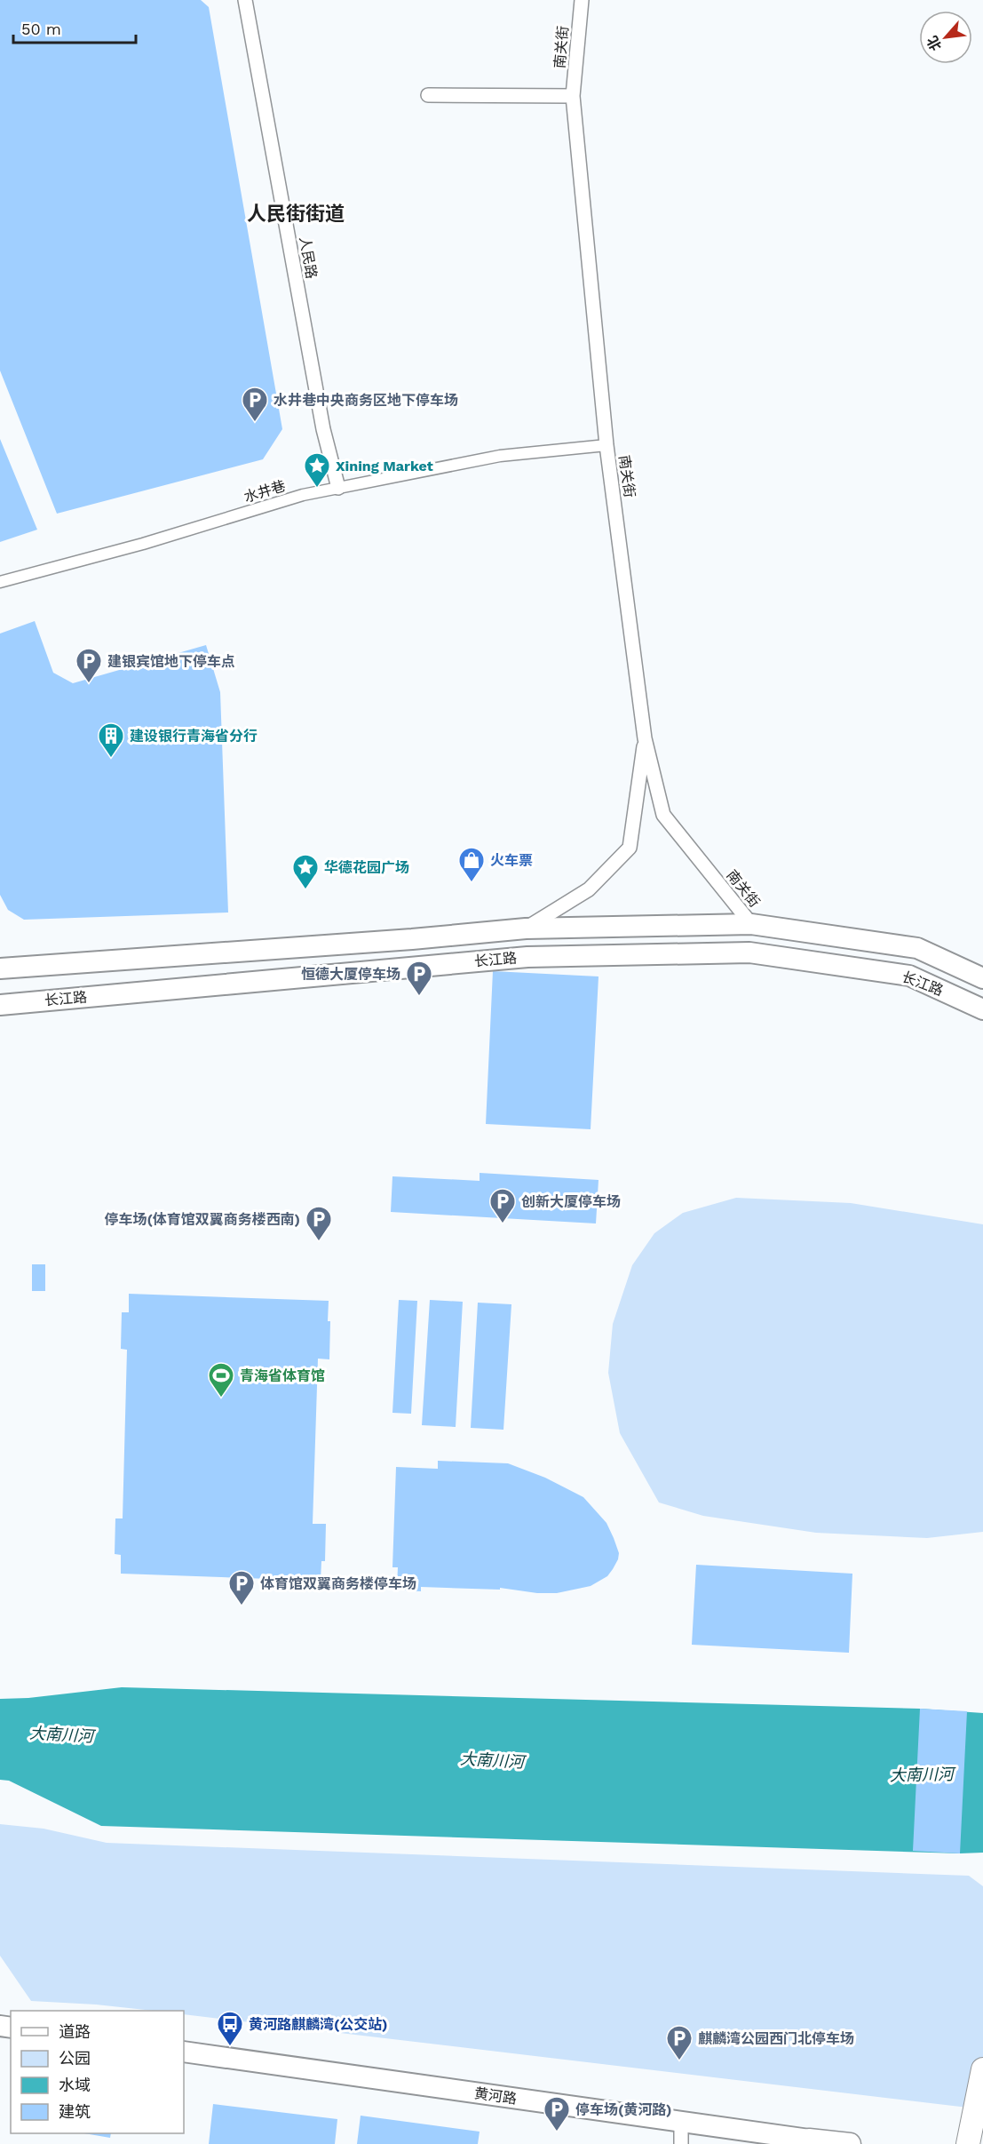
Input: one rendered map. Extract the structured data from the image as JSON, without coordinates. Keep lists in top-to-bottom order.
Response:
{
  "streets": {
    "main road": ["长江路", "黄河路"],
    "street": ["南关街", "人民路", "水井巷"]
  },
  "crossings": [
    ["南关街", "水井巷"],
    ["南关街", "长江路"],
    ["人民路", "水井巷"]
  ],
  "districts": ["人民街街道"],
  "water": ["大南川河"],
  "places": {
    "parking": [
      "水井巷中央商务区地下停车场",
      "建银宾馆地下停车点",
      "恒德大厦停车场",
      "创新大厦停车场",
      "停车场(体育馆双翼商务楼西南)",
      "体育馆双翼商务楼停车场",
      "麒麟湾公园西门北停车场",
      "停车场(黄河路)"
    ],
    "place": ["Xining Market", "华德花园广场"],
    "building": ["建设银行青海省分行"],
    "shop": ["火车票"],
    "sports": ["青海省体育馆"],
    "bus stop": ["黄河路麒麟湾(公交站)"]
  },
  "legend": [
    "道路",
    "公园",
    "水域",
    "建筑"
  ],
  "scale_bar": "50 m",
  "north": "bottom left"
}
